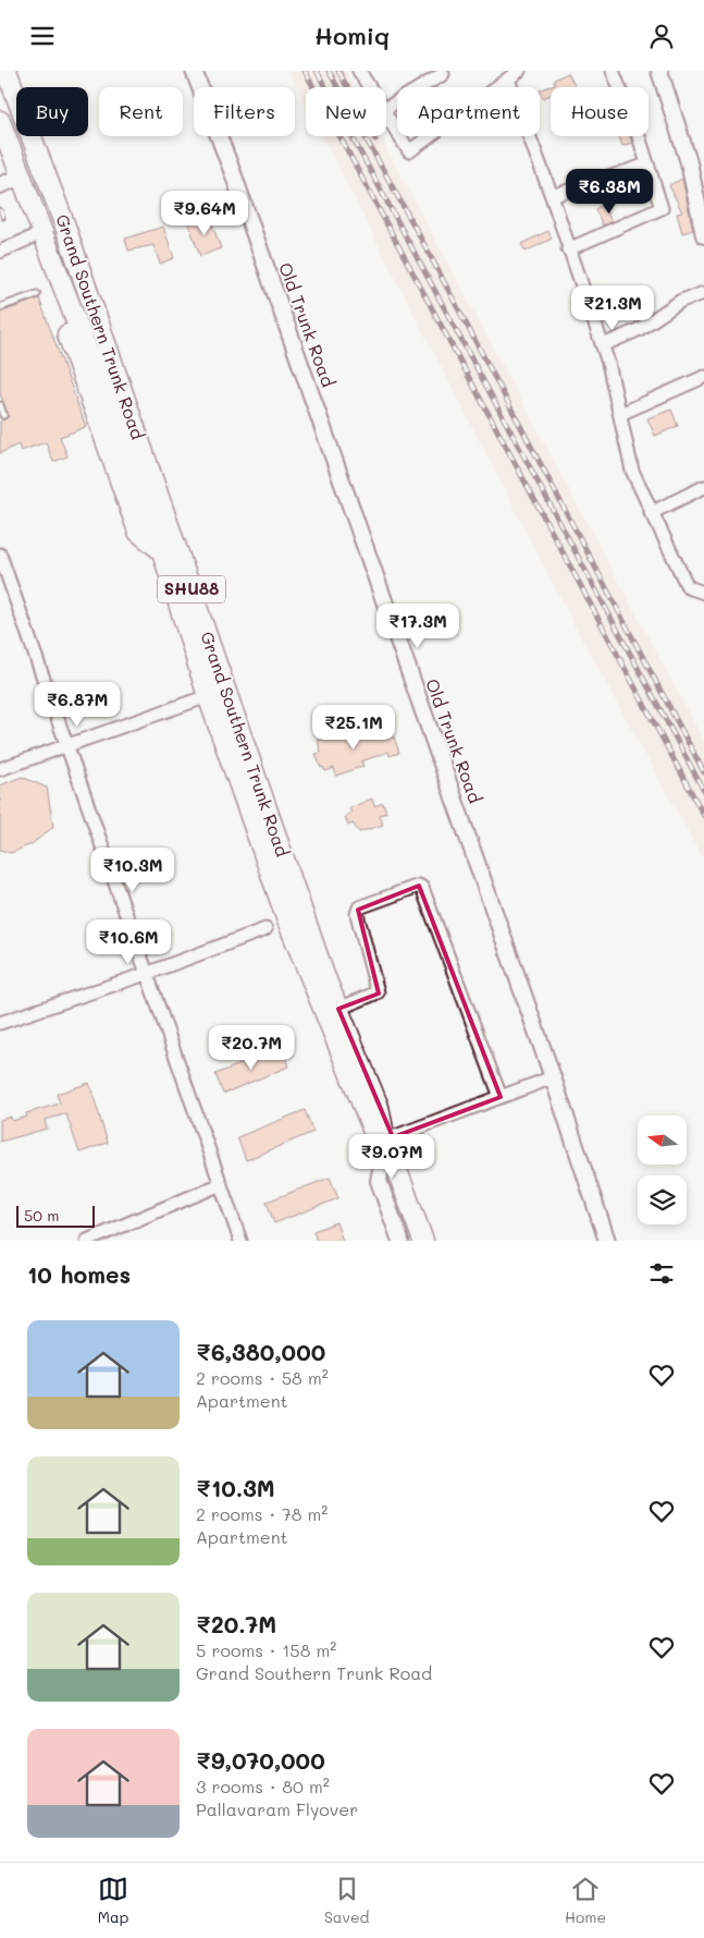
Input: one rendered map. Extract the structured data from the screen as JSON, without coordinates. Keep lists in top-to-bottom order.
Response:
{
  "streets": {
    "main road": ["Grand Southern Trunk Road", "SHU88"],
    "street": ["Old Trunk Road"]
  },
  "crossings": [
    ["Grand Southern Trunk Road", "SHU88"]
  ],
  "scale_bar": "50 m",
  "north": "left",
  "page": {
    "header": "Homiq",
    "chip": [
      "Buy",
      "Rent",
      "Filters",
      "New",
      "Apartment",
      "House"
    ],
    "price": [
      "₹6.38M",
      "₹9.64M",
      "₹21.3M",
      "₹17.3M",
      "₹6.87M",
      "₹25.1M",
      "₹10.3M",
      "₹10.6M",
      "₹20.7M",
      "₹9.07M"
    ],
    "scale": "50 m",
    "heading": "10 homes",
    "list": [
      {
        "name": "₹6,380,000",
        "note": "2 rooms · 58 m² · Apartment"
      },
      {
        "name": "₹10.3M",
        "note": "2 rooms · 78 m² · Apartment"
      },
      {
        "name": "₹20.7M",
        "note": "5 rooms · 158 m² · Grand Southern Trunk Road"
      },
      {
        "name": "₹9,070,000",
        "note": "3 rooms · 80 m² · Pallavaram Flyover"
      }
    ],
    "tabs": ["Map", "Saved", "Home"]
  }
}
